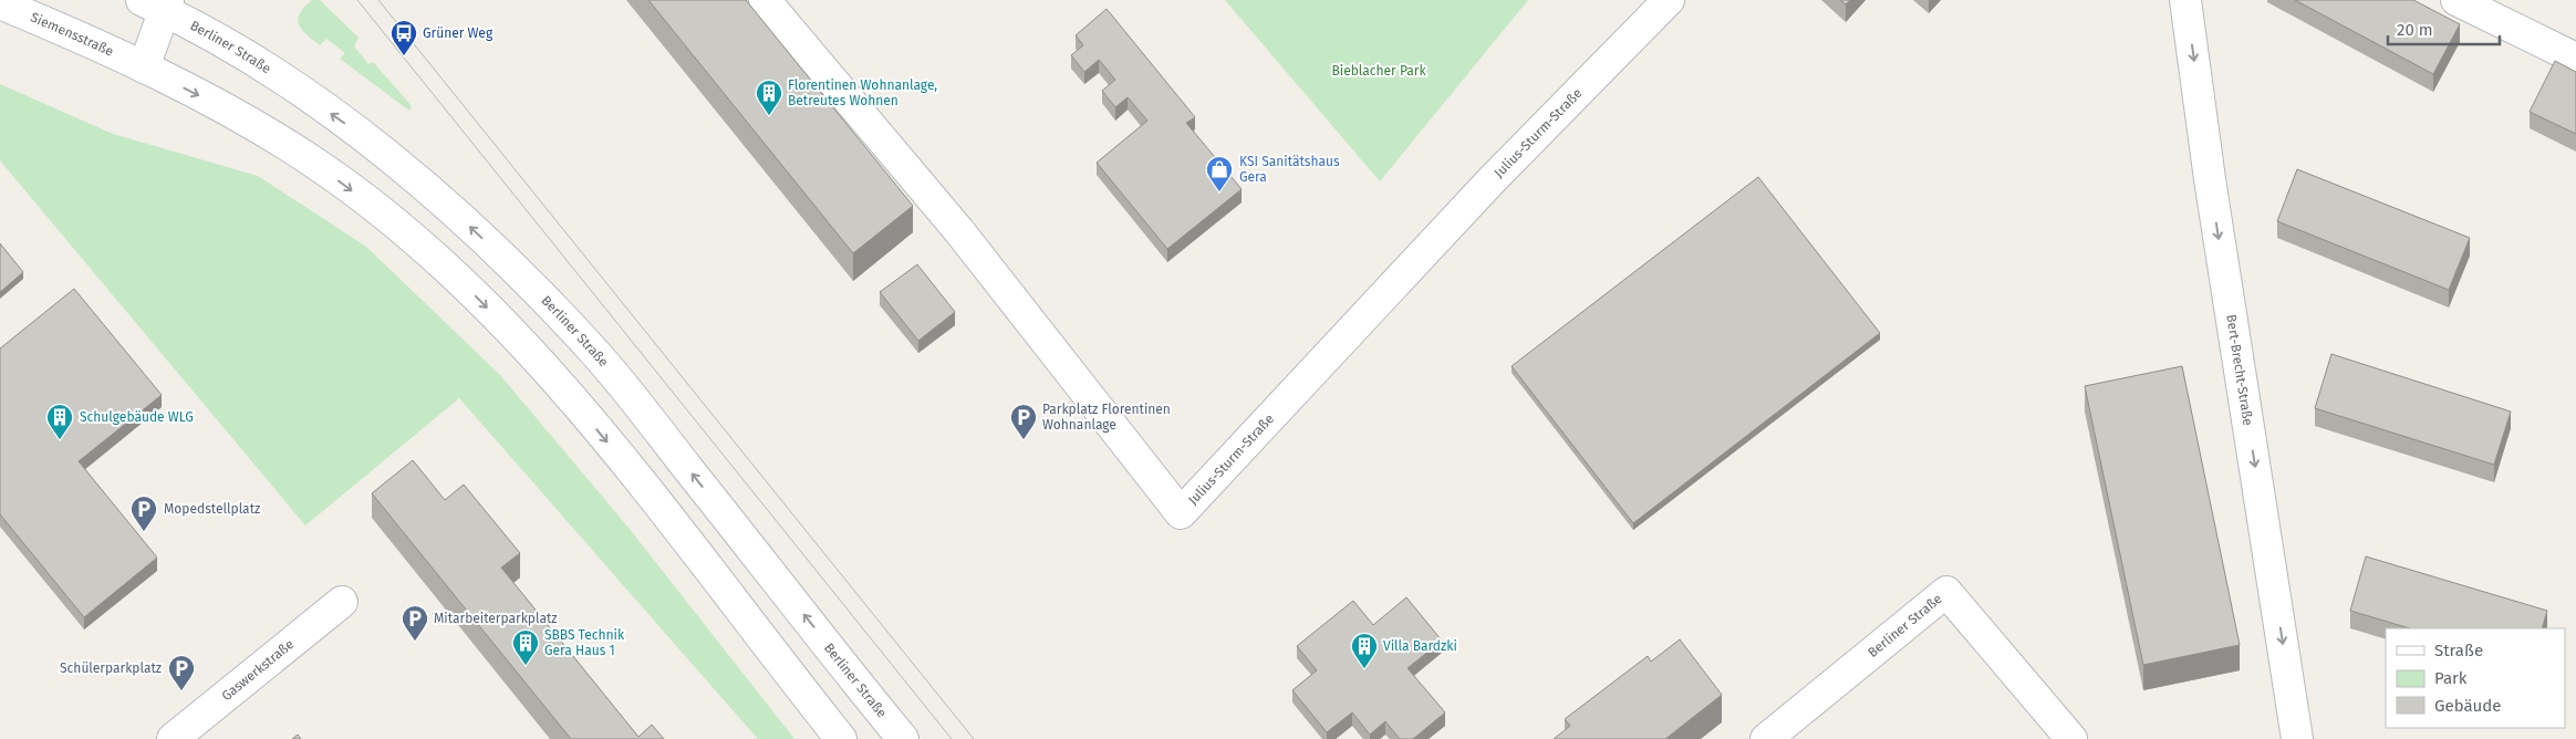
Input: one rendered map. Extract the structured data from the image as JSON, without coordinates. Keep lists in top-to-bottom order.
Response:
{
  "streets": {
    "street": [
      "Siemensstraße",
      "Berliner Straße",
      "Julius-Sturm-Straße",
      "Bert-Brecht-Straße",
      "Gaswerkstraße"
    ]
  },
  "one_way": ["Bert-Brecht-Straße"],
  "parks": ["Bieblacher Park"],
  "places": {
    "bus stop": ["Grüner Weg"],
    "building": [
      "Florentinen Wohnanlage, Betreutes Wohnen",
      "Schulgebäude WLG",
      "SBBS Technik Gera Haus 1",
      "Villa Bardzki"
    ],
    "shop": ["KSI Sanitätshaus Gera"],
    "parking": [
      "Parkplatz Florentinen Wohnanlage",
      "Mopedstellplatz",
      "Mitarbeiterparkplatz",
      "Schülerparkplatz"
    ]
  },
  "legend": ["Straße", "Park", "Gebäude"],
  "scale_bar": "20 m"
}
